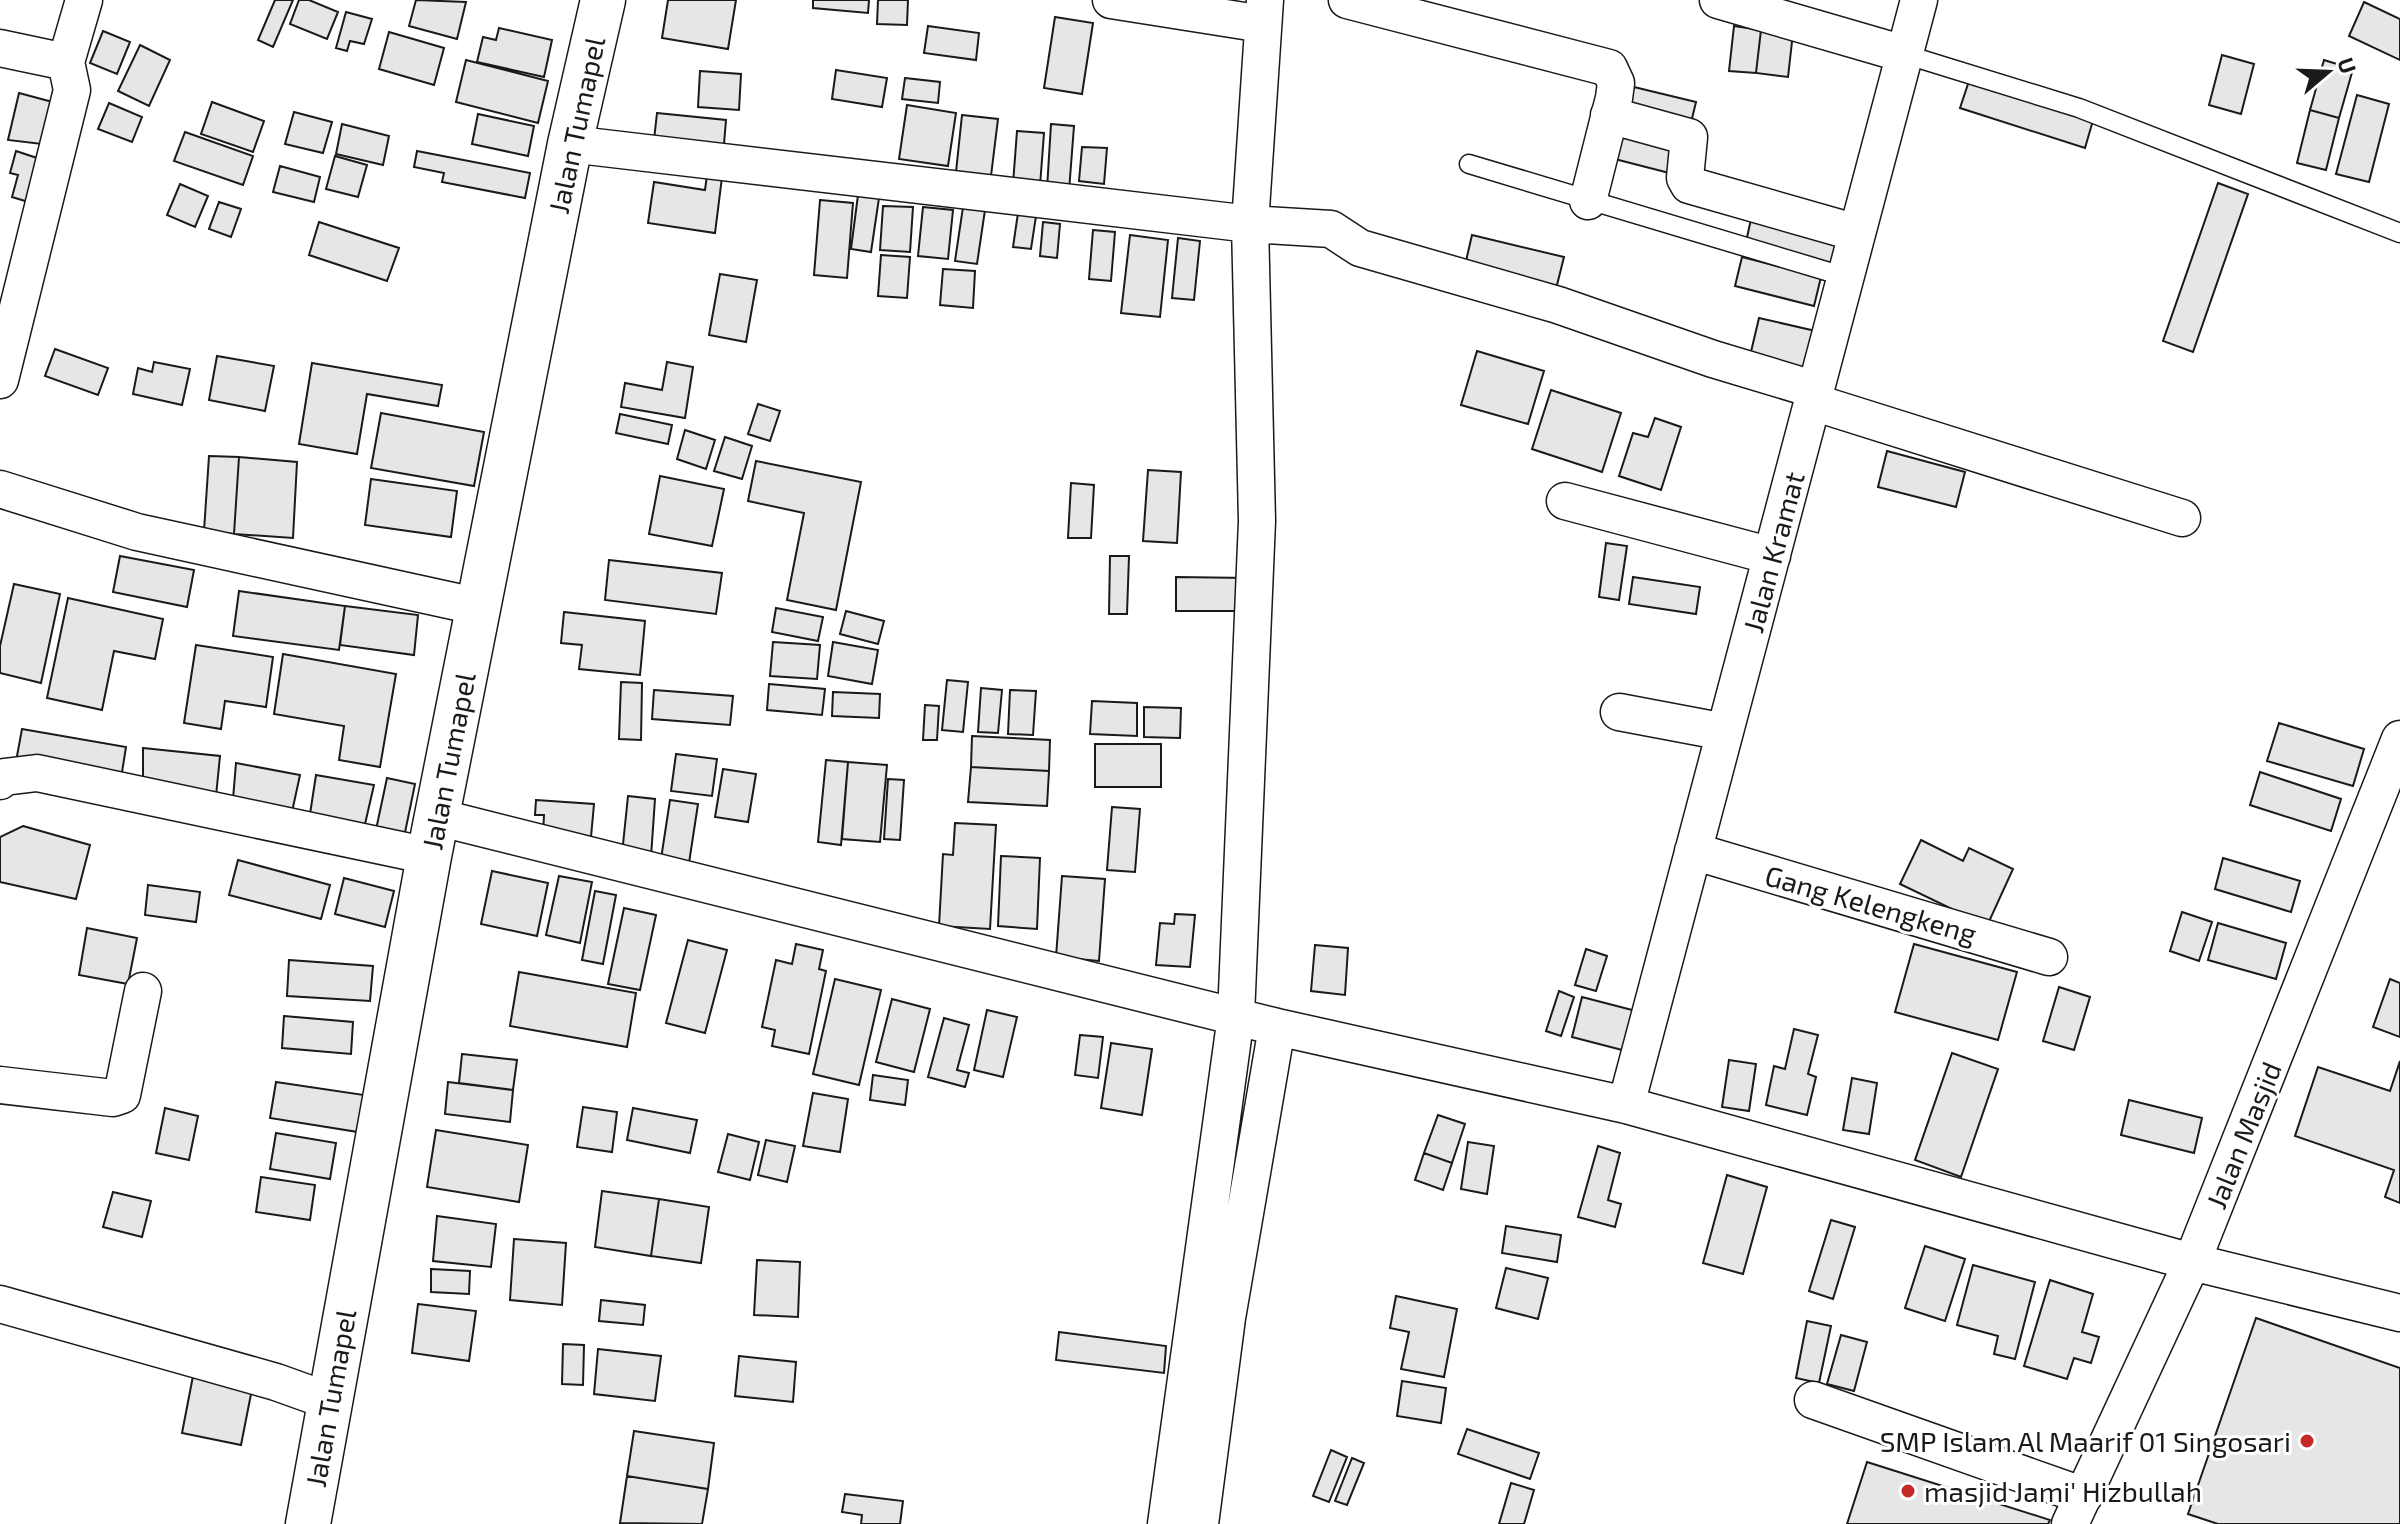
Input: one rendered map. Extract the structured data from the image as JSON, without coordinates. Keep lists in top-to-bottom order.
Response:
{
  "streets": {
    "street": [
      "Jalan Tumapel",
      "Jalan Kramat",
      "Gang Kelengkeng",
      "Jalan Masjid"
    ]
  },
  "crossings": [
    ["Jalan Kramat", "Gang Kelengkeng"]
  ],
  "places": ["SMP Islam Al Maarif 01 Singosari", "masjid Jami' Hizbullah"],
  "north": "right"
}
